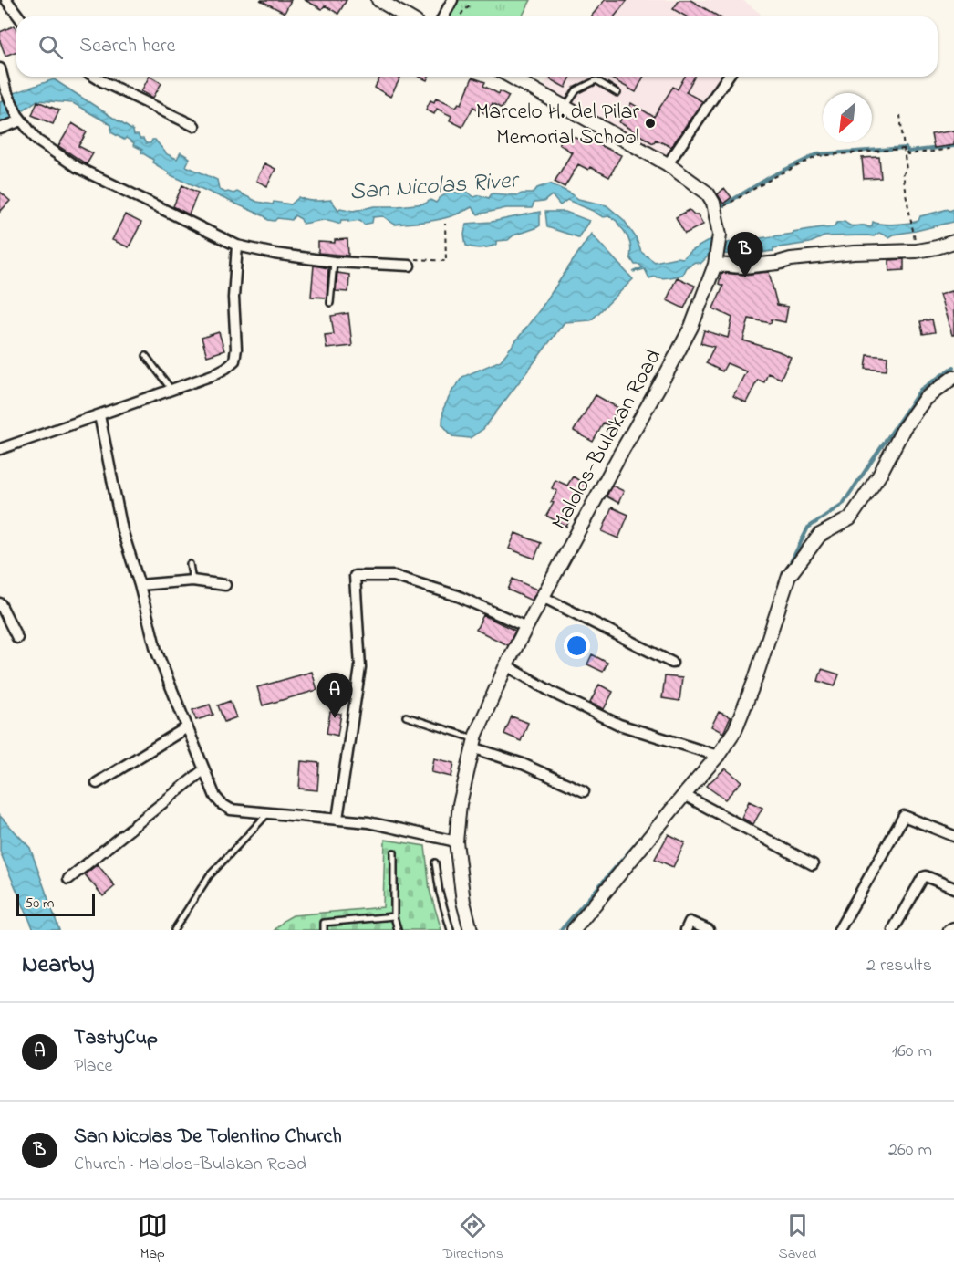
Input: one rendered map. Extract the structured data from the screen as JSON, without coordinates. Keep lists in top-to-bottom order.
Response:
{
  "streets": {
    "main road": ["Malolos-Bulakan Road"]
  },
  "water": ["San Nicolas River"],
  "places": ["Marcelo H. del Pilar Memorial School"],
  "scale_bar": "50 m",
  "north": "bottom left",
  "page": {
    "search": "Search here",
    "pins": ["B", "A"],
    "scale": "50 m",
    "heading": ["Nearby", "2 results"],
    "list": [
      {
        "mark": "A",
        "name": "TastyCup",
        "note": "Place",
        "value": "160 m"
      },
      {
        "mark": "B",
        "name": "San Nicolas De Tolentino Church",
        "note": "Church · Malolos-Bulakan Road",
        "value": "260 m"
      }
    ],
    "nav": ["Map", "Directions", "Saved"]
  }
}
